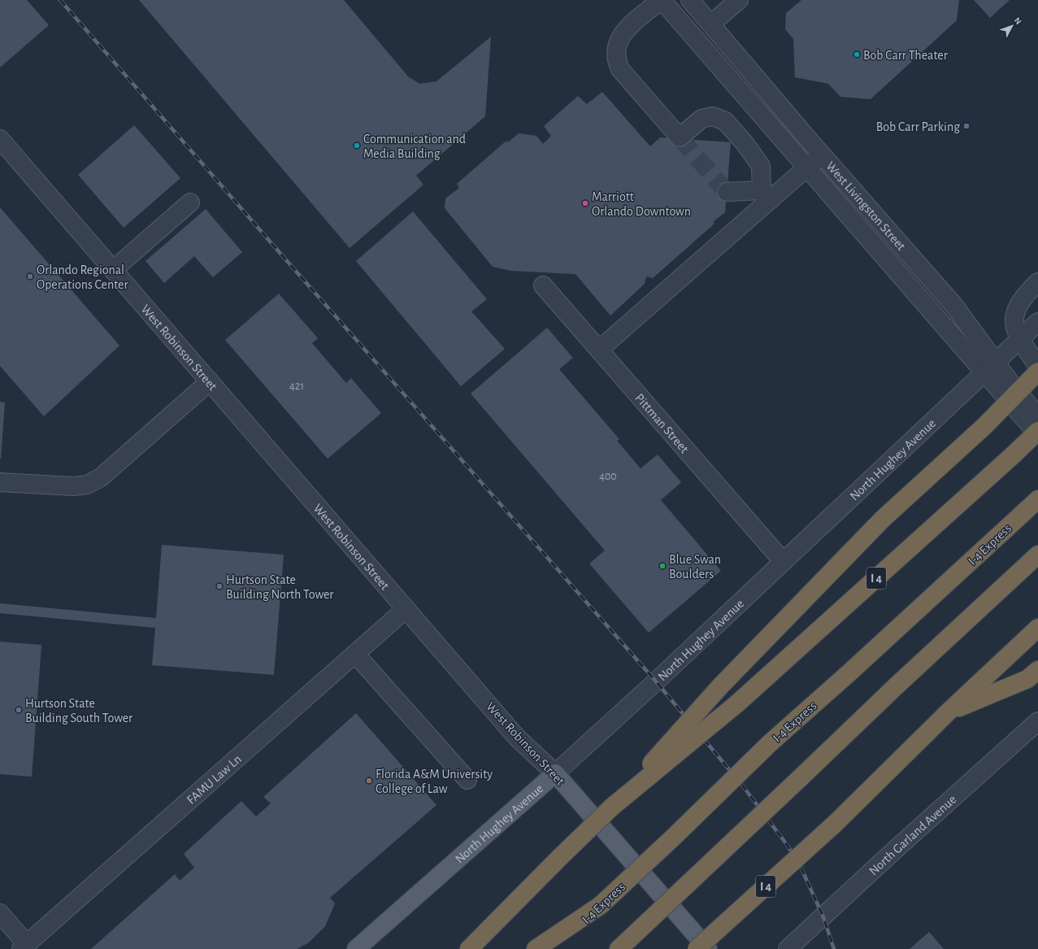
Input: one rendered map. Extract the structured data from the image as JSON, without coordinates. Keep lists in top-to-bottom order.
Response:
{
  "streets": {
    "highway": ["I-4 Express", "I 4"],
    "main road": ["West Robinson Street", "North Hughey Avenue"],
    "street": [
      "West Livingston Street",
      "Pittman Street",
      "FAMU Law Ln",
      "North Garland Avenue"
    ]
  },
  "crossings": [
    ["West Livingston Street", "North Hughey Avenue"],
    ["West Robinson Street", "North Hughey Avenue"],
    ["West Robinson Street", "FAMU Law Ln"],
    ["Pittman Street", "North Hughey Avenue"]
  ],
  "places": [
    "Bob Carr Theater",
    "Bob Carr Parking",
    "Communication and Media Building",
    "Marriott Orlando Downtown",
    "Orlando Regional Operations Center",
    "Blue Swan Boulders",
    "Hurtson State Building North Tower",
    "Hurtson State Building South Tower",
    "Florida A&M University College of Law"
  ],
  "house_numbers": ["421", "400"],
  "north": "top right"
}
